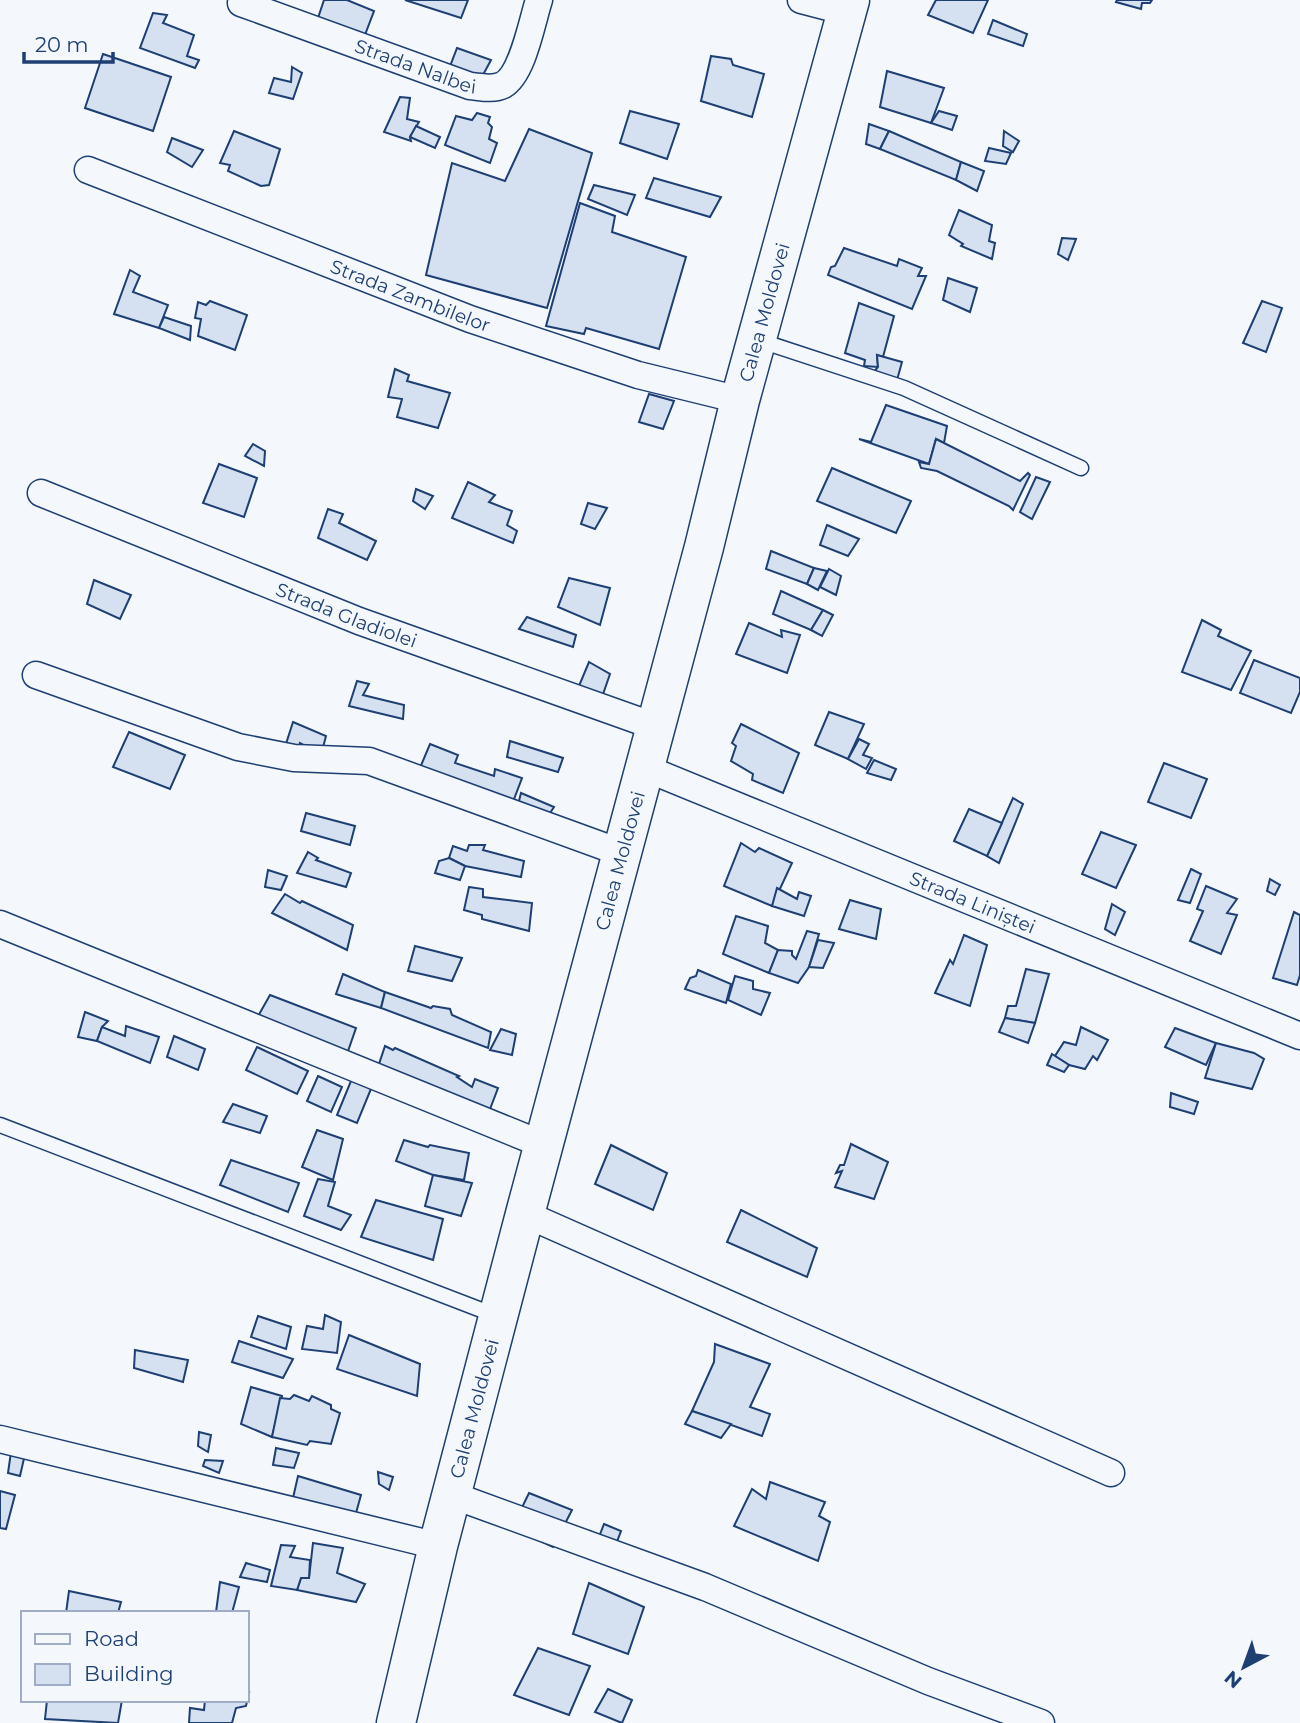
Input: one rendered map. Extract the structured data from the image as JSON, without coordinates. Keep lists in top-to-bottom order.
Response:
{
  "streets": {
    "main road": ["Calea Moldovei"],
    "street": [
      "Strada Nalbei",
      "Strada Zambilelor",
      "Strada Gladiolei",
      "Strada Liniștei"
    ]
  },
  "crossings": [
    ["Strada Zambilelor", "Calea Moldovei"],
    ["Calea Moldovei", "Strada Gladiolei"],
    ["Calea Moldovei", "Strada Liniștei"]
  ],
  "legend": ["Road", "Building"],
  "scale_bar": "20 m",
  "north": "bottom left"
}
